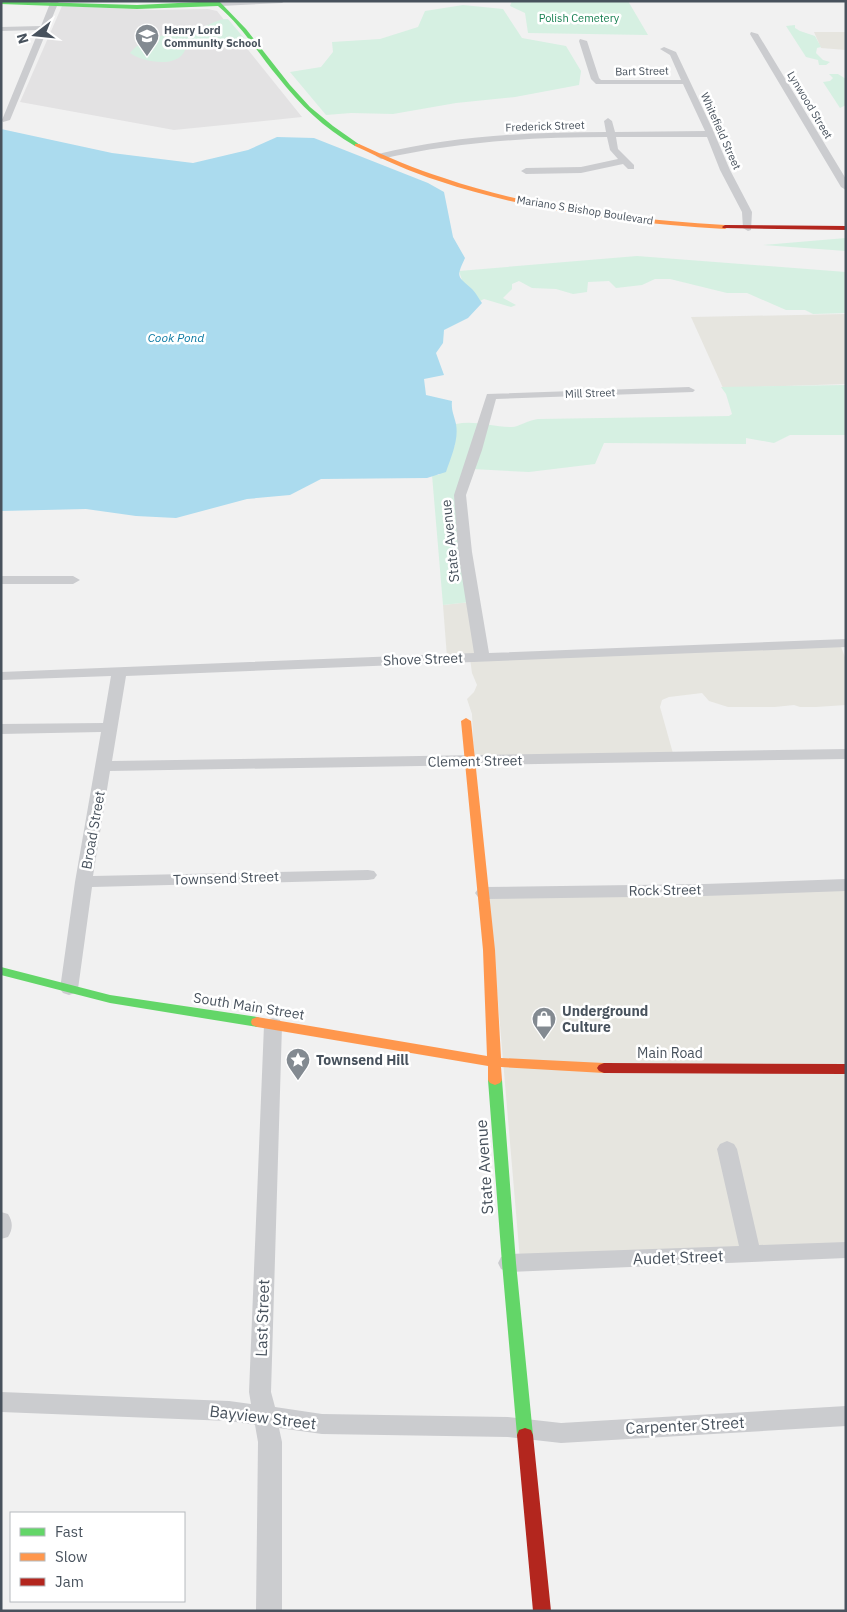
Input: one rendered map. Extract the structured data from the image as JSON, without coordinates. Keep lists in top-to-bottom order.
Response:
{
  "streets": {
    "main road": [
      "Mariano S Bishop Boulevard",
      "State Avenue",
      "South Main Street",
      "Main Road"
    ],
    "street": [
      "Bart Street",
      "Lynwood Street",
      "Frederick Street",
      "Whitefield Street",
      "Mill Street",
      "Shove Street",
      "Clement Street",
      "Broad Street",
      "Townsend Street",
      "Rock Street",
      "Audet Street",
      "Last Street",
      "Bayview Street",
      "Carpenter Street"
    ]
  },
  "crossings": [
    ["Bart Street", "Whitefield Street"],
    ["Frederick Street", "Whitefield Street"],
    ["Frederick Street", "Mariano S Bishop Boulevard"],
    ["Whitefield Street", "Mariano S Bishop Boulevard"],
    ["Mill Street", "State Avenue"],
    ["State Avenue", "Shove Street"],
    ["State Avenue", "Clement Street"],
    ["State Avenue", "Rock Street"],
    ["State Avenue", "South Main Street"],
    ["State Avenue", "Main Road"],
    ["State Avenue", "Audet Street"],
    ["State Avenue", "Bayview Street"],
    ["State Avenue", "Carpenter Street"],
    ["Shove Street", "Broad Street"],
    ["Clement Street", "Broad Street"],
    ["Broad Street", "Townsend Street"],
    ["Broad Street", "South Main Street"],
    ["South Main Street", "Main Road"],
    ["South Main Street", "Last Street"],
    ["Last Street", "Bayview Street"],
    ["Bayview Street", "Carpenter Street"]
  ],
  "water": ["Cook Pond"],
  "parks": ["Polish Cemetery"],
  "places": {
    "school or university": ["Henry Lord Community School"],
    "shop": ["Underground Culture"],
    "place": ["Townsend Hill"]
  },
  "legend": ["Fast", "Slow", "Jam"],
  "north": "left"
}
